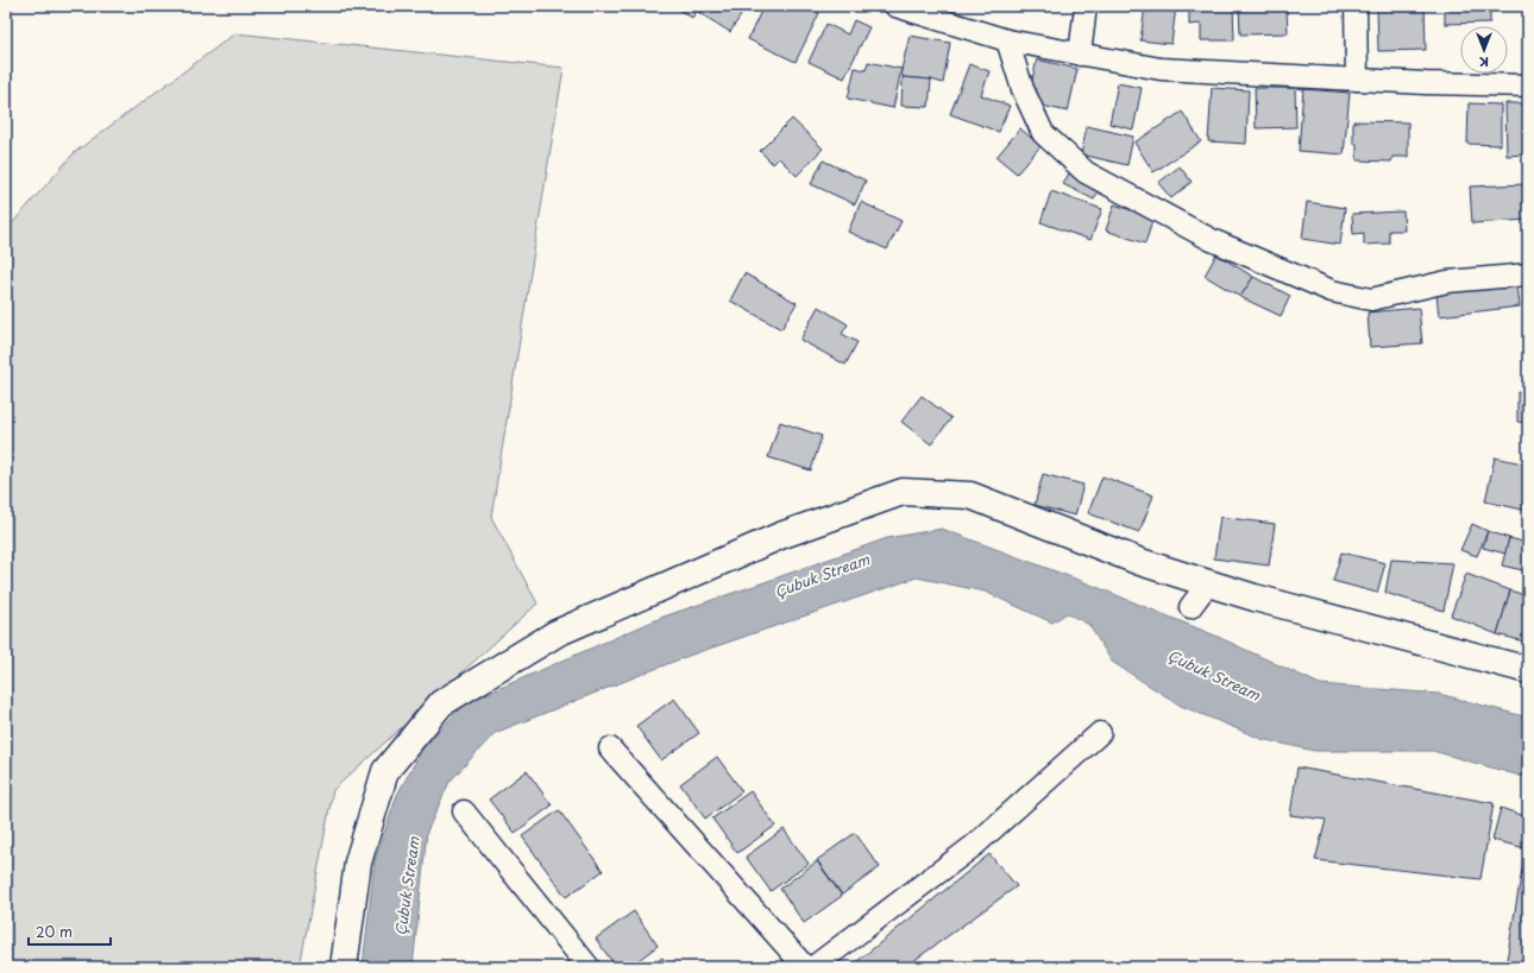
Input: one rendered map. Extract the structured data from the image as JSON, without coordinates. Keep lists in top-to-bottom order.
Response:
{
  "water": ["Çubuk Stream"],
  "scale_bar": "20 m",
  "north": "bottom"
}
